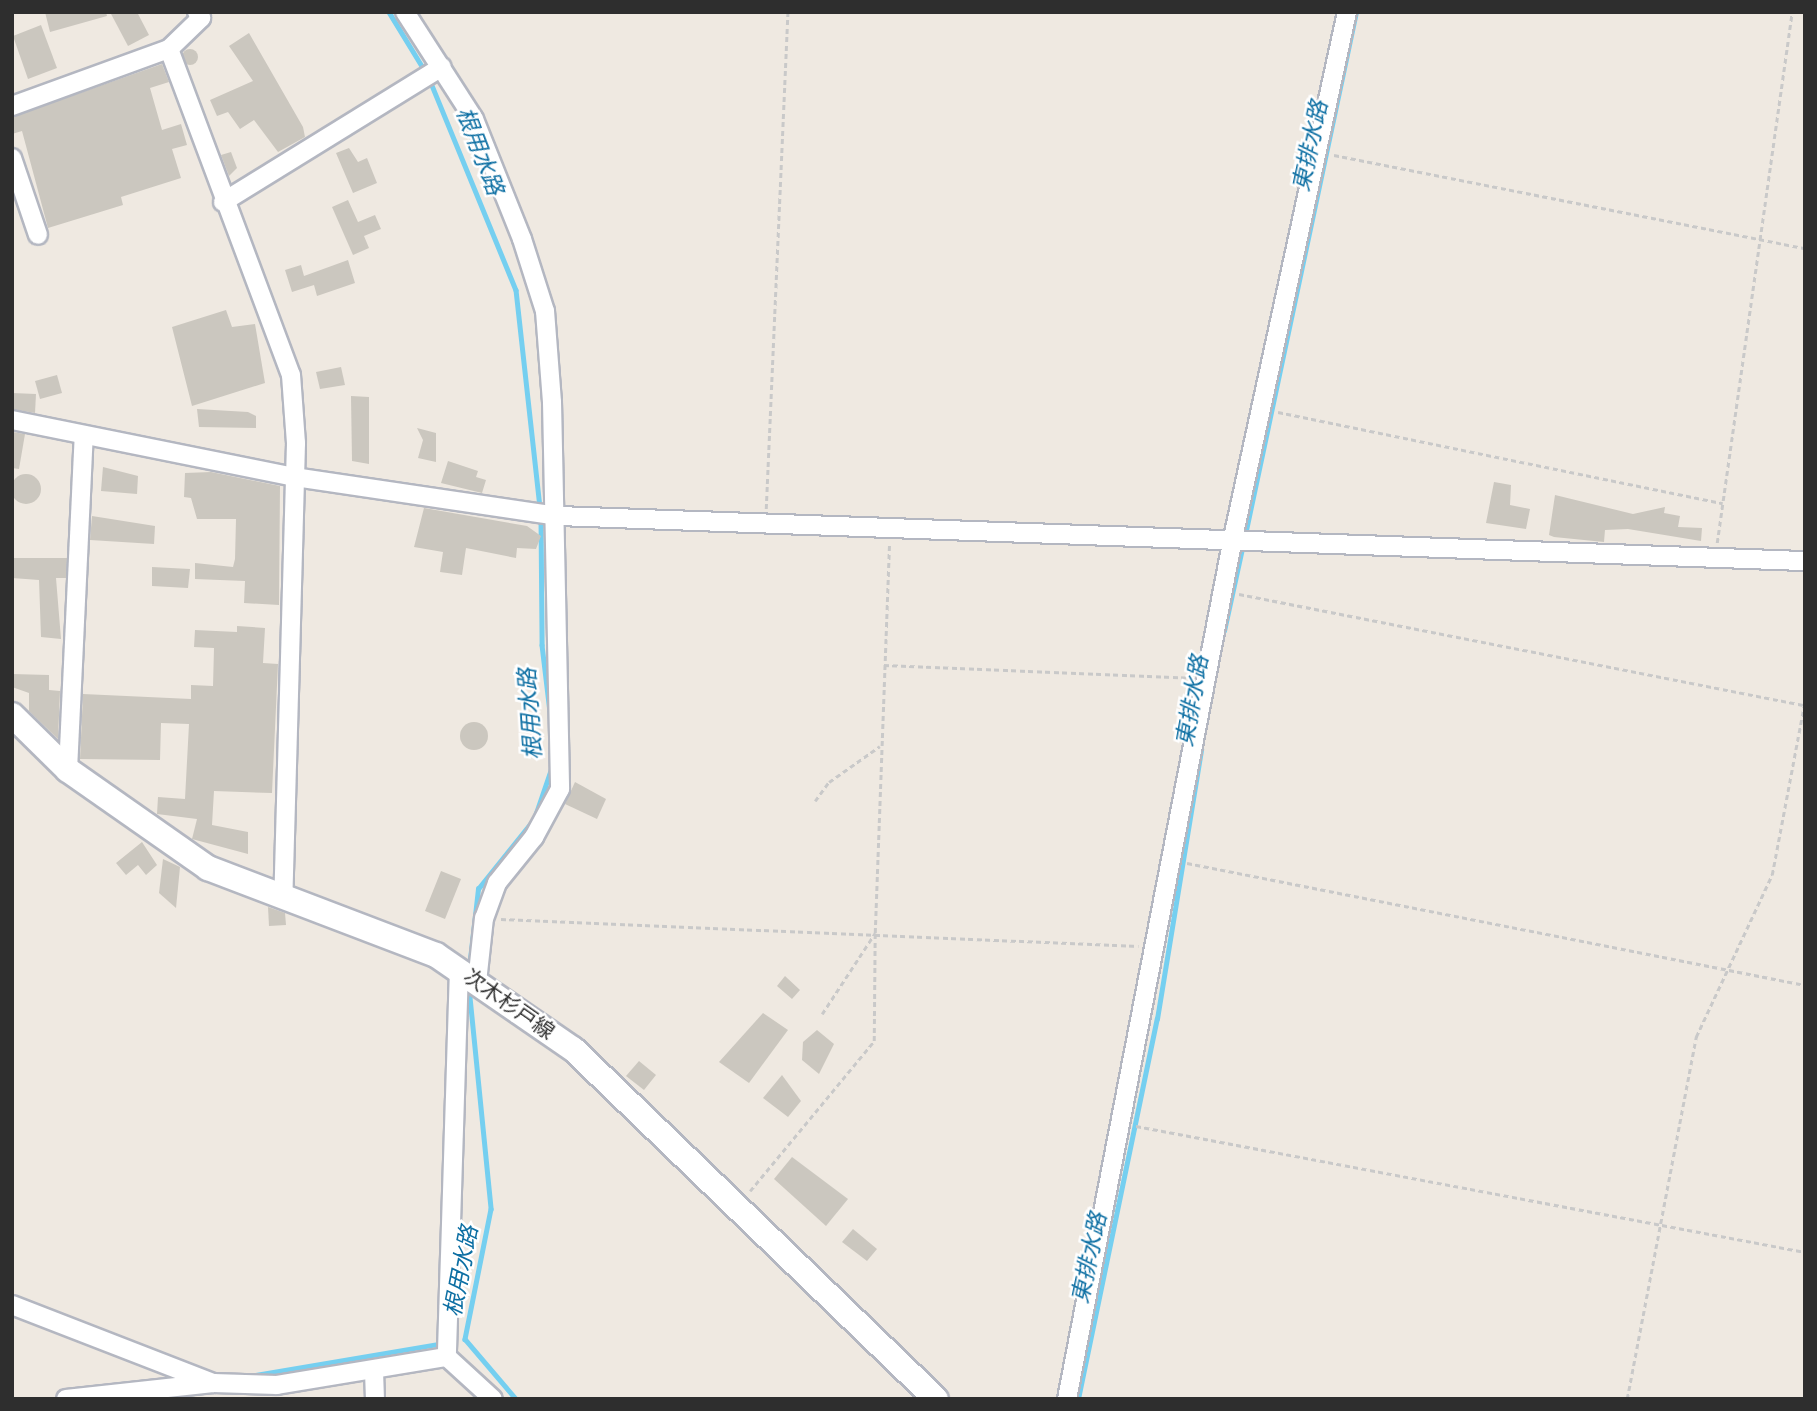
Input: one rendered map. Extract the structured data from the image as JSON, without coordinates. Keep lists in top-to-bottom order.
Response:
{
  "streets": {
    "main road": ["次木杉戸線"]
  },
  "water": ["東排水路", "根用水路"]
}
